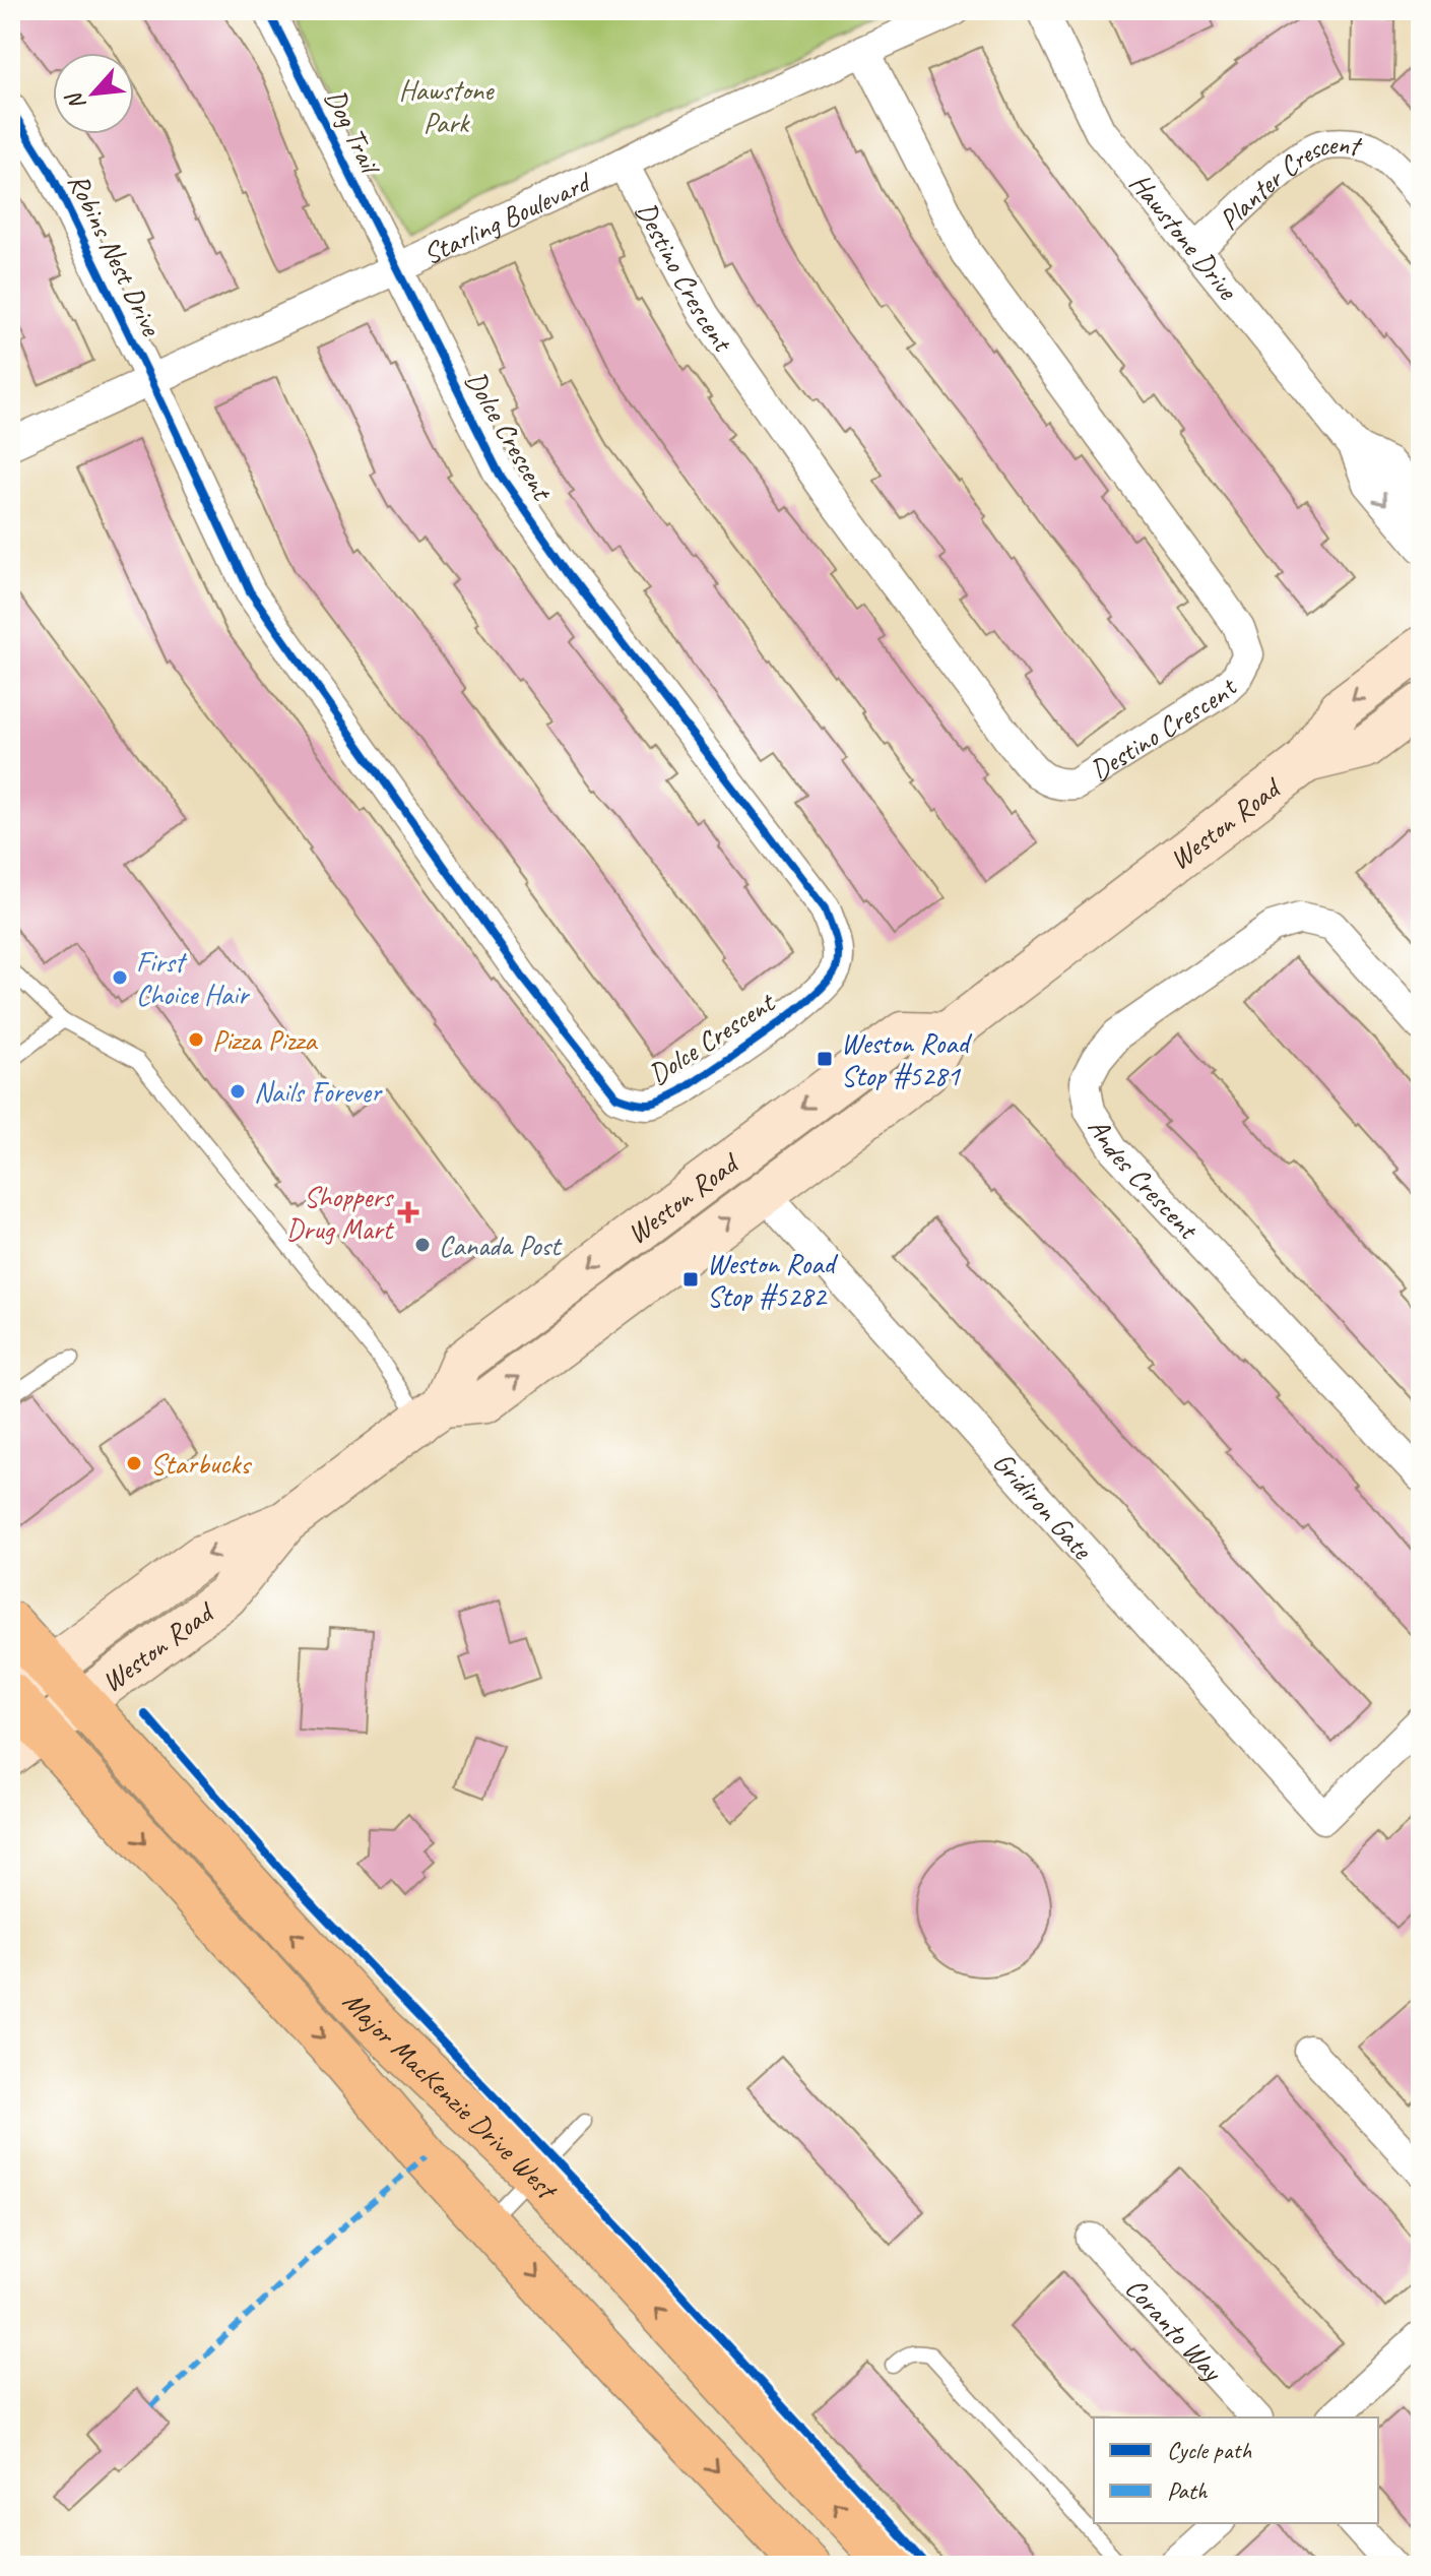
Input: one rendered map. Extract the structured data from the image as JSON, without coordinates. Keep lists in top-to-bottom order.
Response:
{
  "streets": {
    "main road": ["Weston Road", "Major MacKenzie Drive West"],
    "street": [
      "Dog Trail",
      "Planter Crescent",
      "Starling Boulevard",
      "Hawstone Drive",
      "Robins Nest Drive",
      "Destino Crescent",
      "Dolce Crescent",
      "Andes Crescent",
      "Gridiron Gate",
      "Coranto Way"
    ]
  },
  "crossings": [
    ["Dog Trail", "Starling Boulevard"],
    ["Dog Trail", "Dolce Crescent"],
    ["Planter Crescent", "Hawstone Drive"],
    ["Starling Boulevard", "Robins Nest Drive"],
    ["Starling Boulevard", "Destino Crescent"],
    ["Starling Boulevard", "Dolce Crescent"],
    ["Robins Nest Drive", "Dolce Crescent"],
    ["Weston Road", "Gridiron Gate"],
    ["Weston Road", "Major MacKenzie Drive West"]
  ],
  "parks": ["Hawstone Park"],
  "places": {
    "other": [
      "First Choice Hair",
      "Pizza Pizza",
      "Nails Forever",
      "Canada Post",
      "Starbucks"
    ],
    "transit": ["Weston Road Stop #5281", "Weston Road Stop #5282"],
    "health": ["Shoppers Drug Mart"]
  },
  "legend": ["Cycle path", "Path"],
  "north": "bottom left"
}
